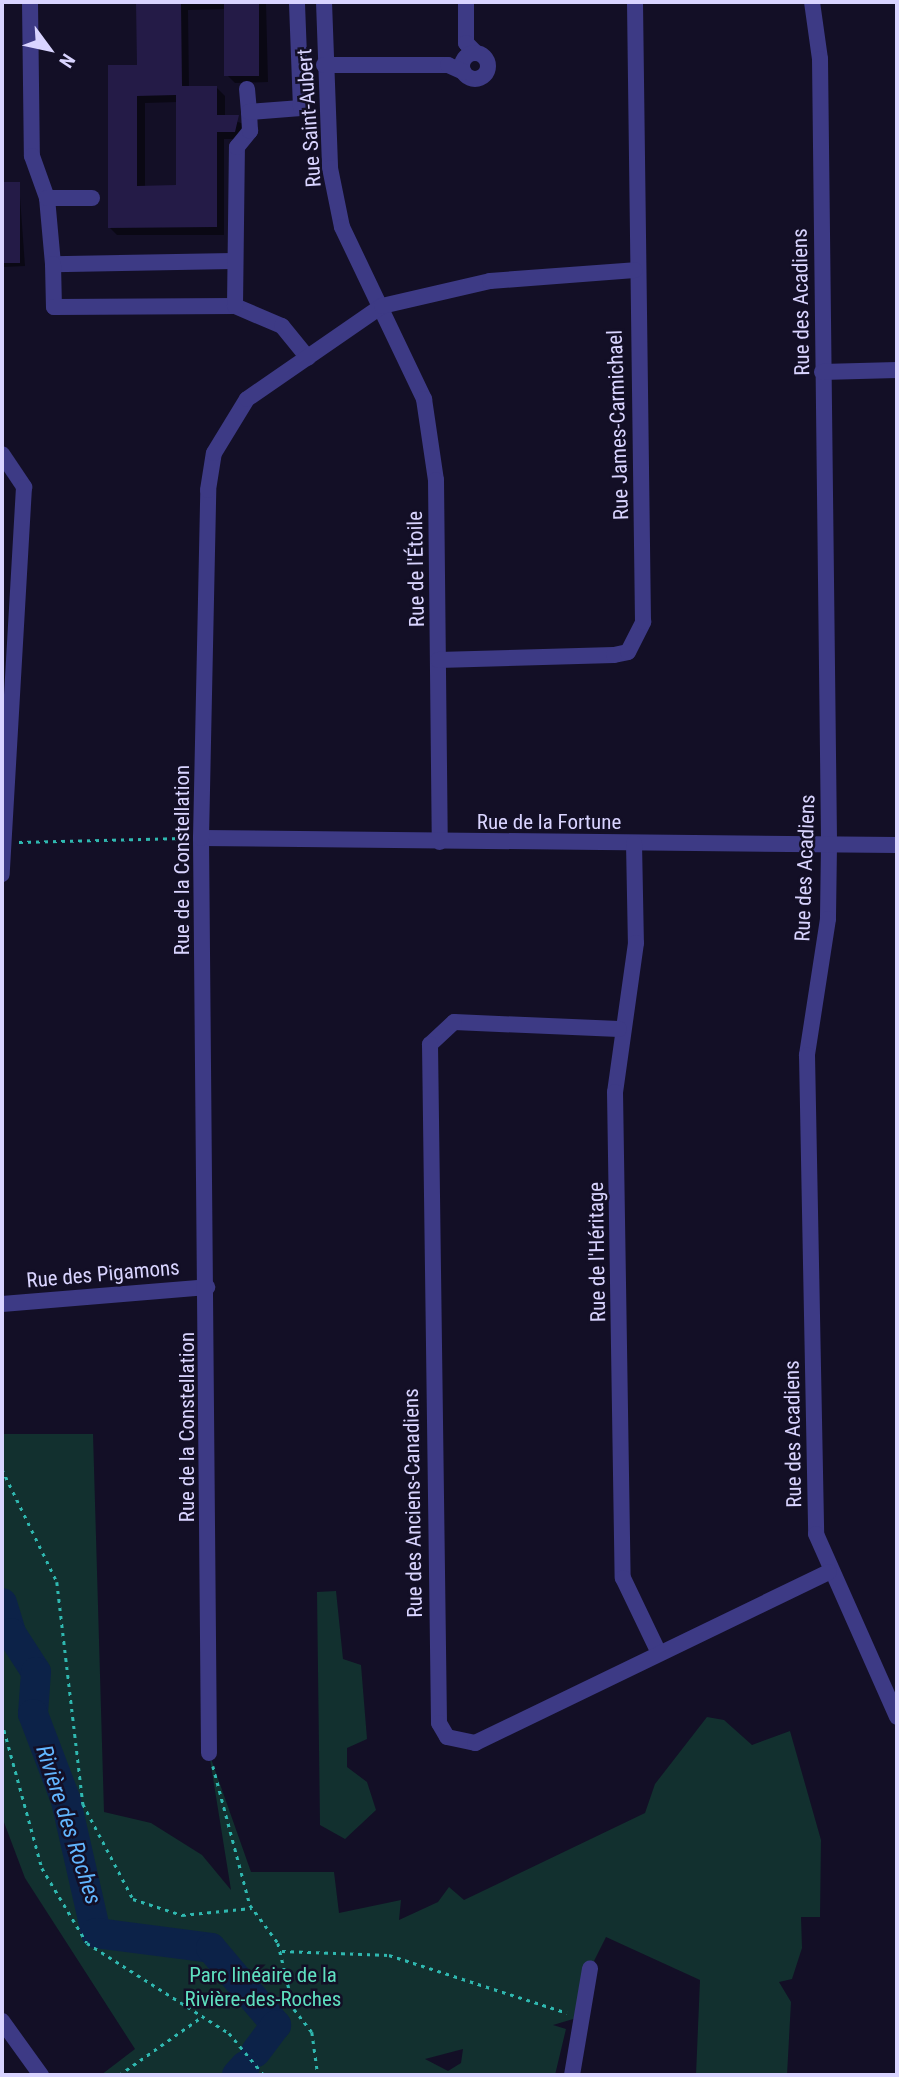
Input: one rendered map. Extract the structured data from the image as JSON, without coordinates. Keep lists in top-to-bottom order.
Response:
{
  "streets": {
    "street": [
      "Rue Saint-Aubert",
      "Rue des Acadiens",
      "Rue James-Carmichael",
      "Rue de l'Étoile",
      "Rue de la Fortune",
      "Rue de la Constellation",
      "Rue de l'Héritage",
      "Rue des Pigamons",
      "Rue des Anciens-Canadiens"
    ]
  },
  "crossings": [
    ["Rue Saint-Aubert", "Rue de l'Étoile"],
    ["Rue Saint-Aubert", "Rue de la Constellation"],
    ["Rue des Acadiens", "Rue de la Fortune"],
    ["Rue des Acadiens", "Rue des Anciens-Canadiens"],
    ["Rue James-Carmichael", "Rue de l'Étoile"],
    ["Rue James-Carmichael", "Rue de la Constellation"],
    ["Rue de l'Étoile", "Rue de la Fortune"],
    ["Rue de l'Étoile", "Rue de la Constellation"],
    ["Rue de la Fortune", "Rue de la Constellation"],
    ["Rue de la Fortune", "Rue de l'Héritage"],
    ["Rue de la Constellation", "Rue des Pigamons"],
    ["Rue de l'Héritage", "Rue des Anciens-Canadiens"]
  ],
  "water": ["Rivière des Roches"],
  "parks": ["Parc linéaire de la Rivière-des-Roches"],
  "north": "bottom right"
}
